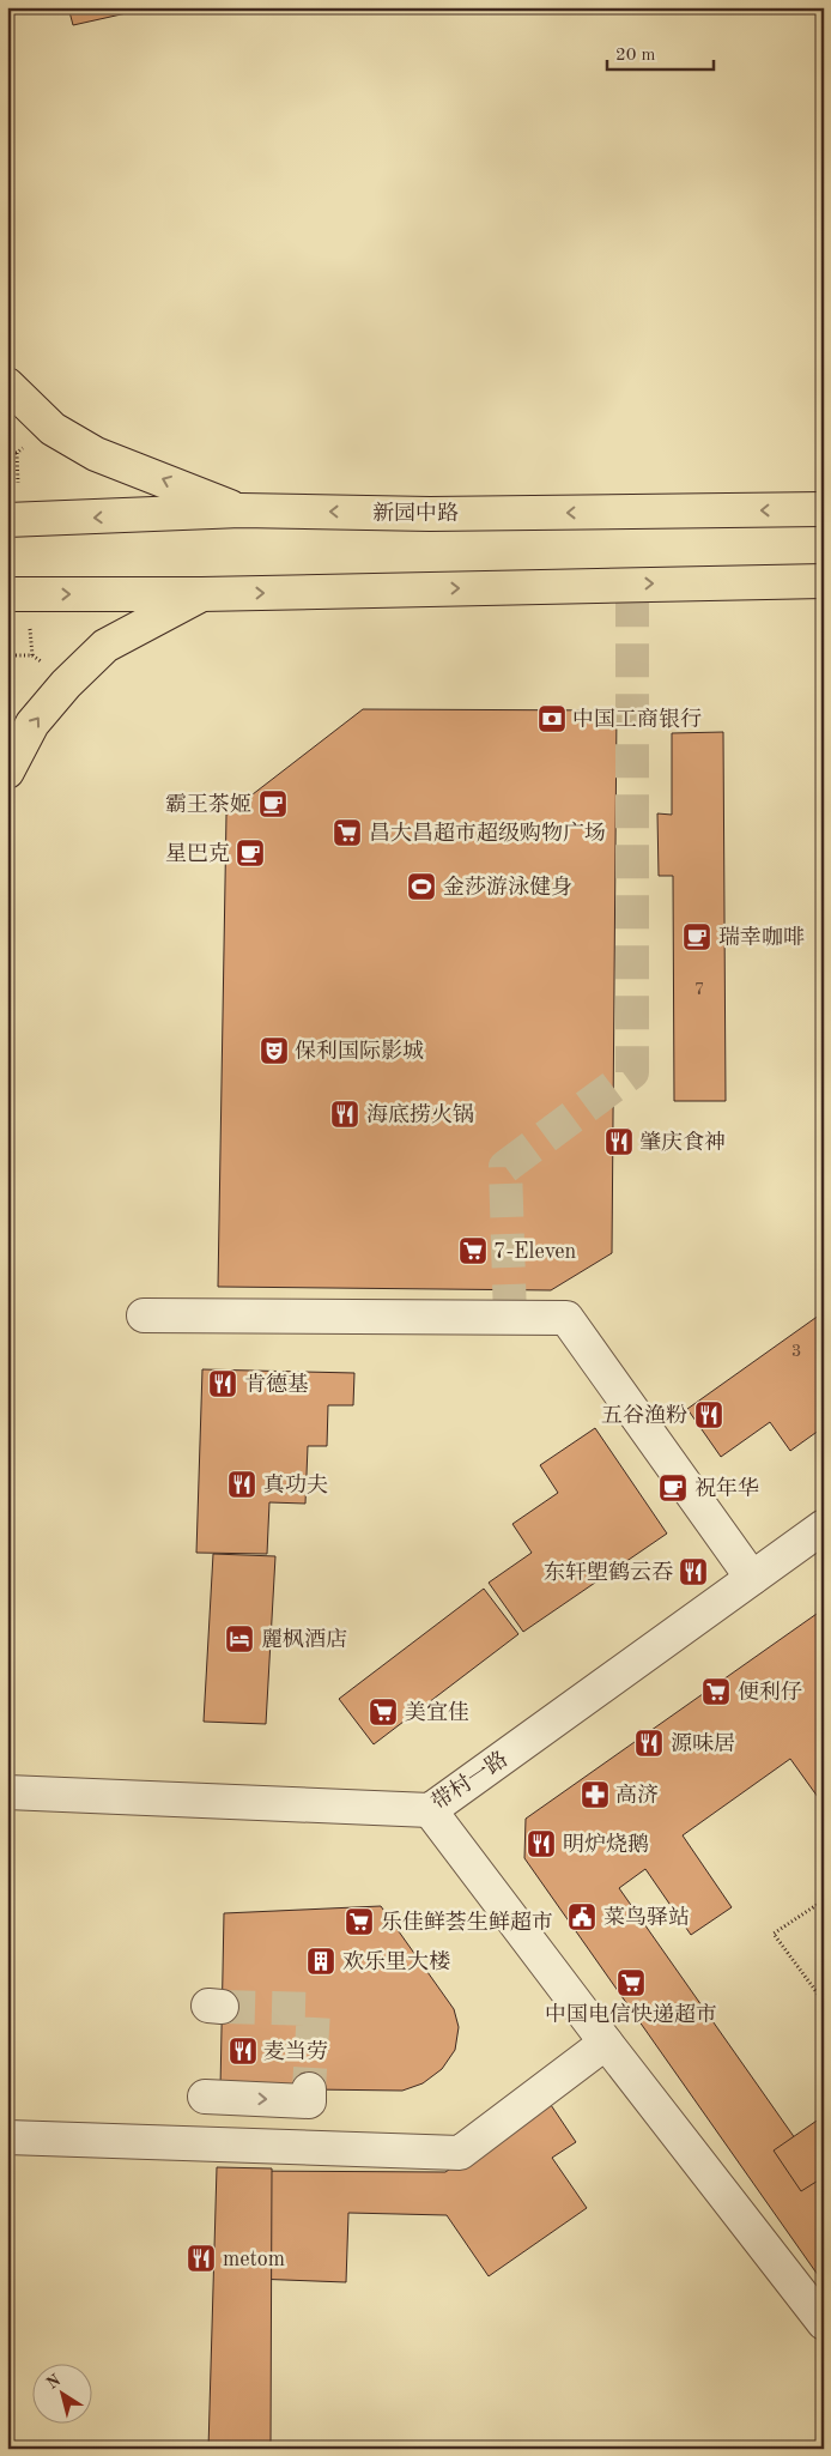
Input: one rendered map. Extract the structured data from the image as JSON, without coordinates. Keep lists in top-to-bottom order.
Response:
{
  "streets": {
    "main road": ["新园中路"],
    "street": ["带村一路"]
  },
  "places": {
    "bank": ["中国工商银行"],
    "cafe": [
      "霸王茶姬",
      "星巴克",
      "瑞幸咖啡",
      "祝年华"
    ],
    "supermarket": [
      "昌大昌超市超级购物广场",
      "7-Eleven",
      "便利仔",
      "美宜佳",
      "乐佳鲜荟生鲜超市",
      "中国电信快递超市"
    ],
    "sports": ["金莎游泳健身"],
    "theatre": ["保利国际影城"],
    "restaurant": [
      "海底捞火锅",
      "肇庆食神",
      "肯德基",
      "五谷渔粉",
      "真功夫",
      "东轩塱鹤云吞",
      "源味居",
      "明炉烧鹅",
      "麦当劳",
      "metom"
    ],
    "hotel": ["麗枫酒店"],
    "pharmacy": ["高济"],
    "public building": ["菜鸟驿站"],
    "building": ["欢乐里大楼"]
  },
  "house_numbers": ["7", "3"],
  "scale_bar": "20 m",
  "north": "top left"
}
